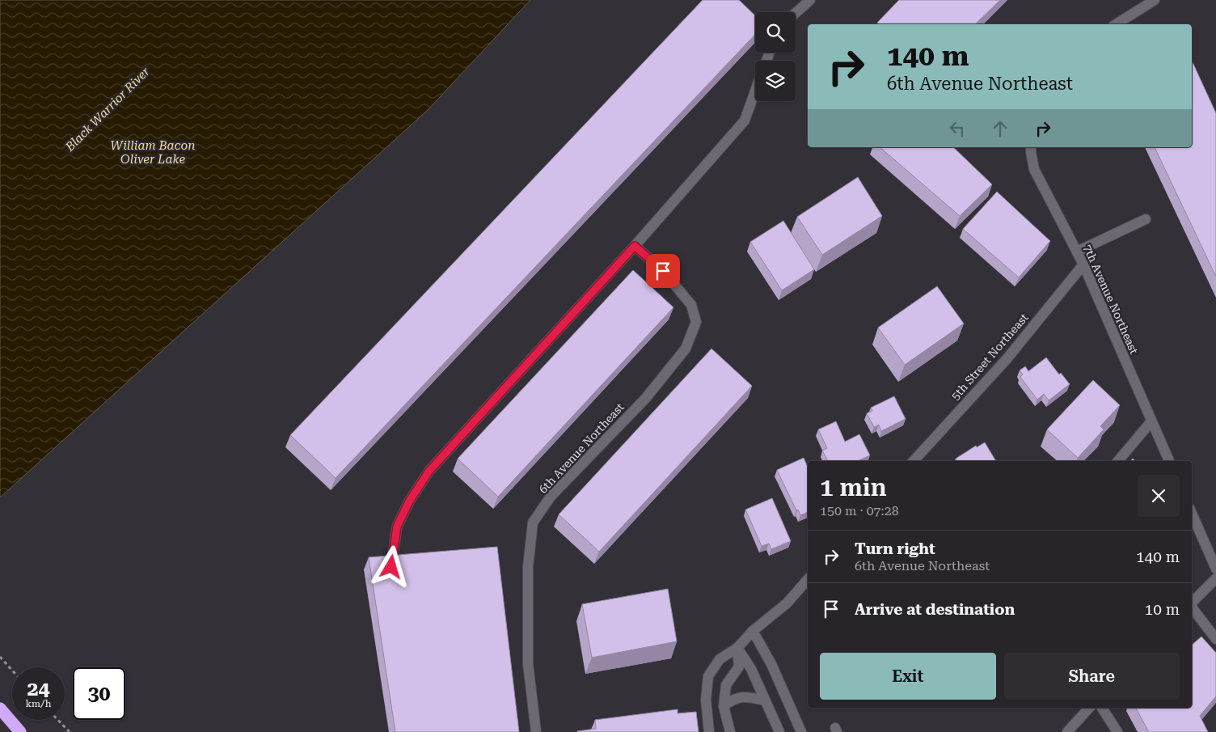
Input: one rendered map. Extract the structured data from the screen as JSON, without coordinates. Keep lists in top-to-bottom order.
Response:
{
  "streets": {
    "street": ["7th Avenue Northeast", "5th Street Northeast", "6th Avenue Northeast"]
  },
  "crossings": [
    ["7th Avenue Northeast", "5th Street Northeast"]
  ],
  "water": ["Black Warrior River", "William Bacon Oliver Lake"],
  "page": {
    "turn": ["140 m", "6th Avenue Northeast"],
    "heading": ["1 min", "150 m · 07:28"],
    "list": [
      {
        "name": "Turn right",
        "note": "6th Avenue Northeast",
        "value": "140 m"
      },
      {
        "name": "Arrive at destination",
        "value": "10 m"
      }
    ],
    "buttons": ["Exit", "Share"],
    "speed": "24 km/h",
    "limit": "30"
  }
}
